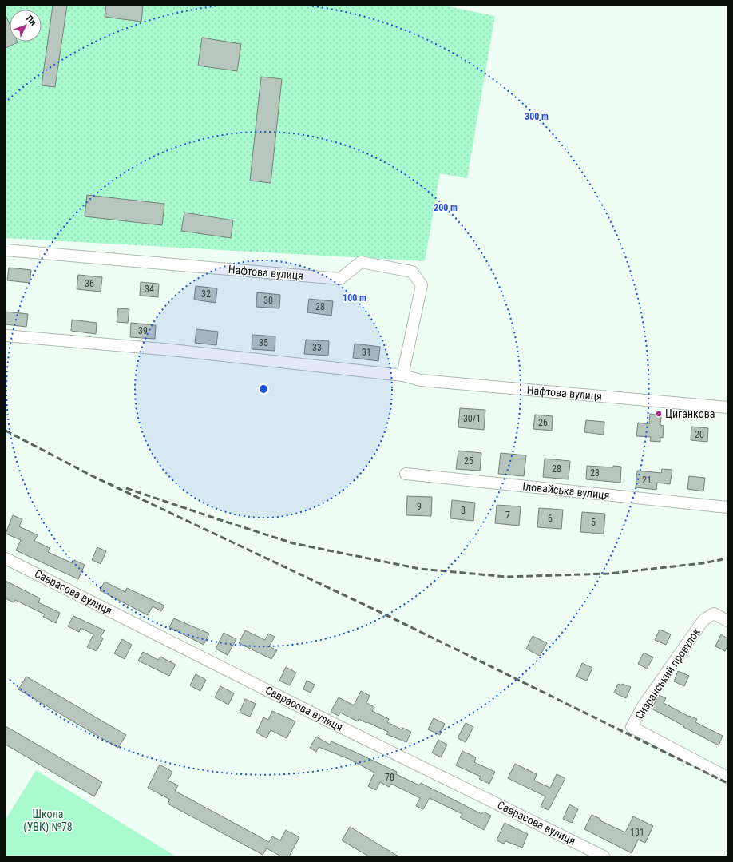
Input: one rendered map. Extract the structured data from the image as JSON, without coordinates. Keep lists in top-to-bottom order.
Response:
{
  "streets": {
    "street": [
      "Нафтова вулиця",
      "Іловайська вулиця",
      "Саврасова вулиця",
      "Сизранський провулок"
    ]
  },
  "parks": ["Школа (УВК) №78"],
  "places": ["Циганкова"],
  "house_numbers": [
    "36",
    "34",
    "32",
    "30",
    "28",
    "39",
    "35",
    "33",
    "31",
    "30/1",
    "26",
    "20",
    "25",
    "28",
    "23",
    "21",
    "9",
    "8",
    "7",
    "6",
    "5",
    "78",
    "131"
  ],
  "north": "top right",
  "rings": ["300 m", "200 m", "100 m"]
}
